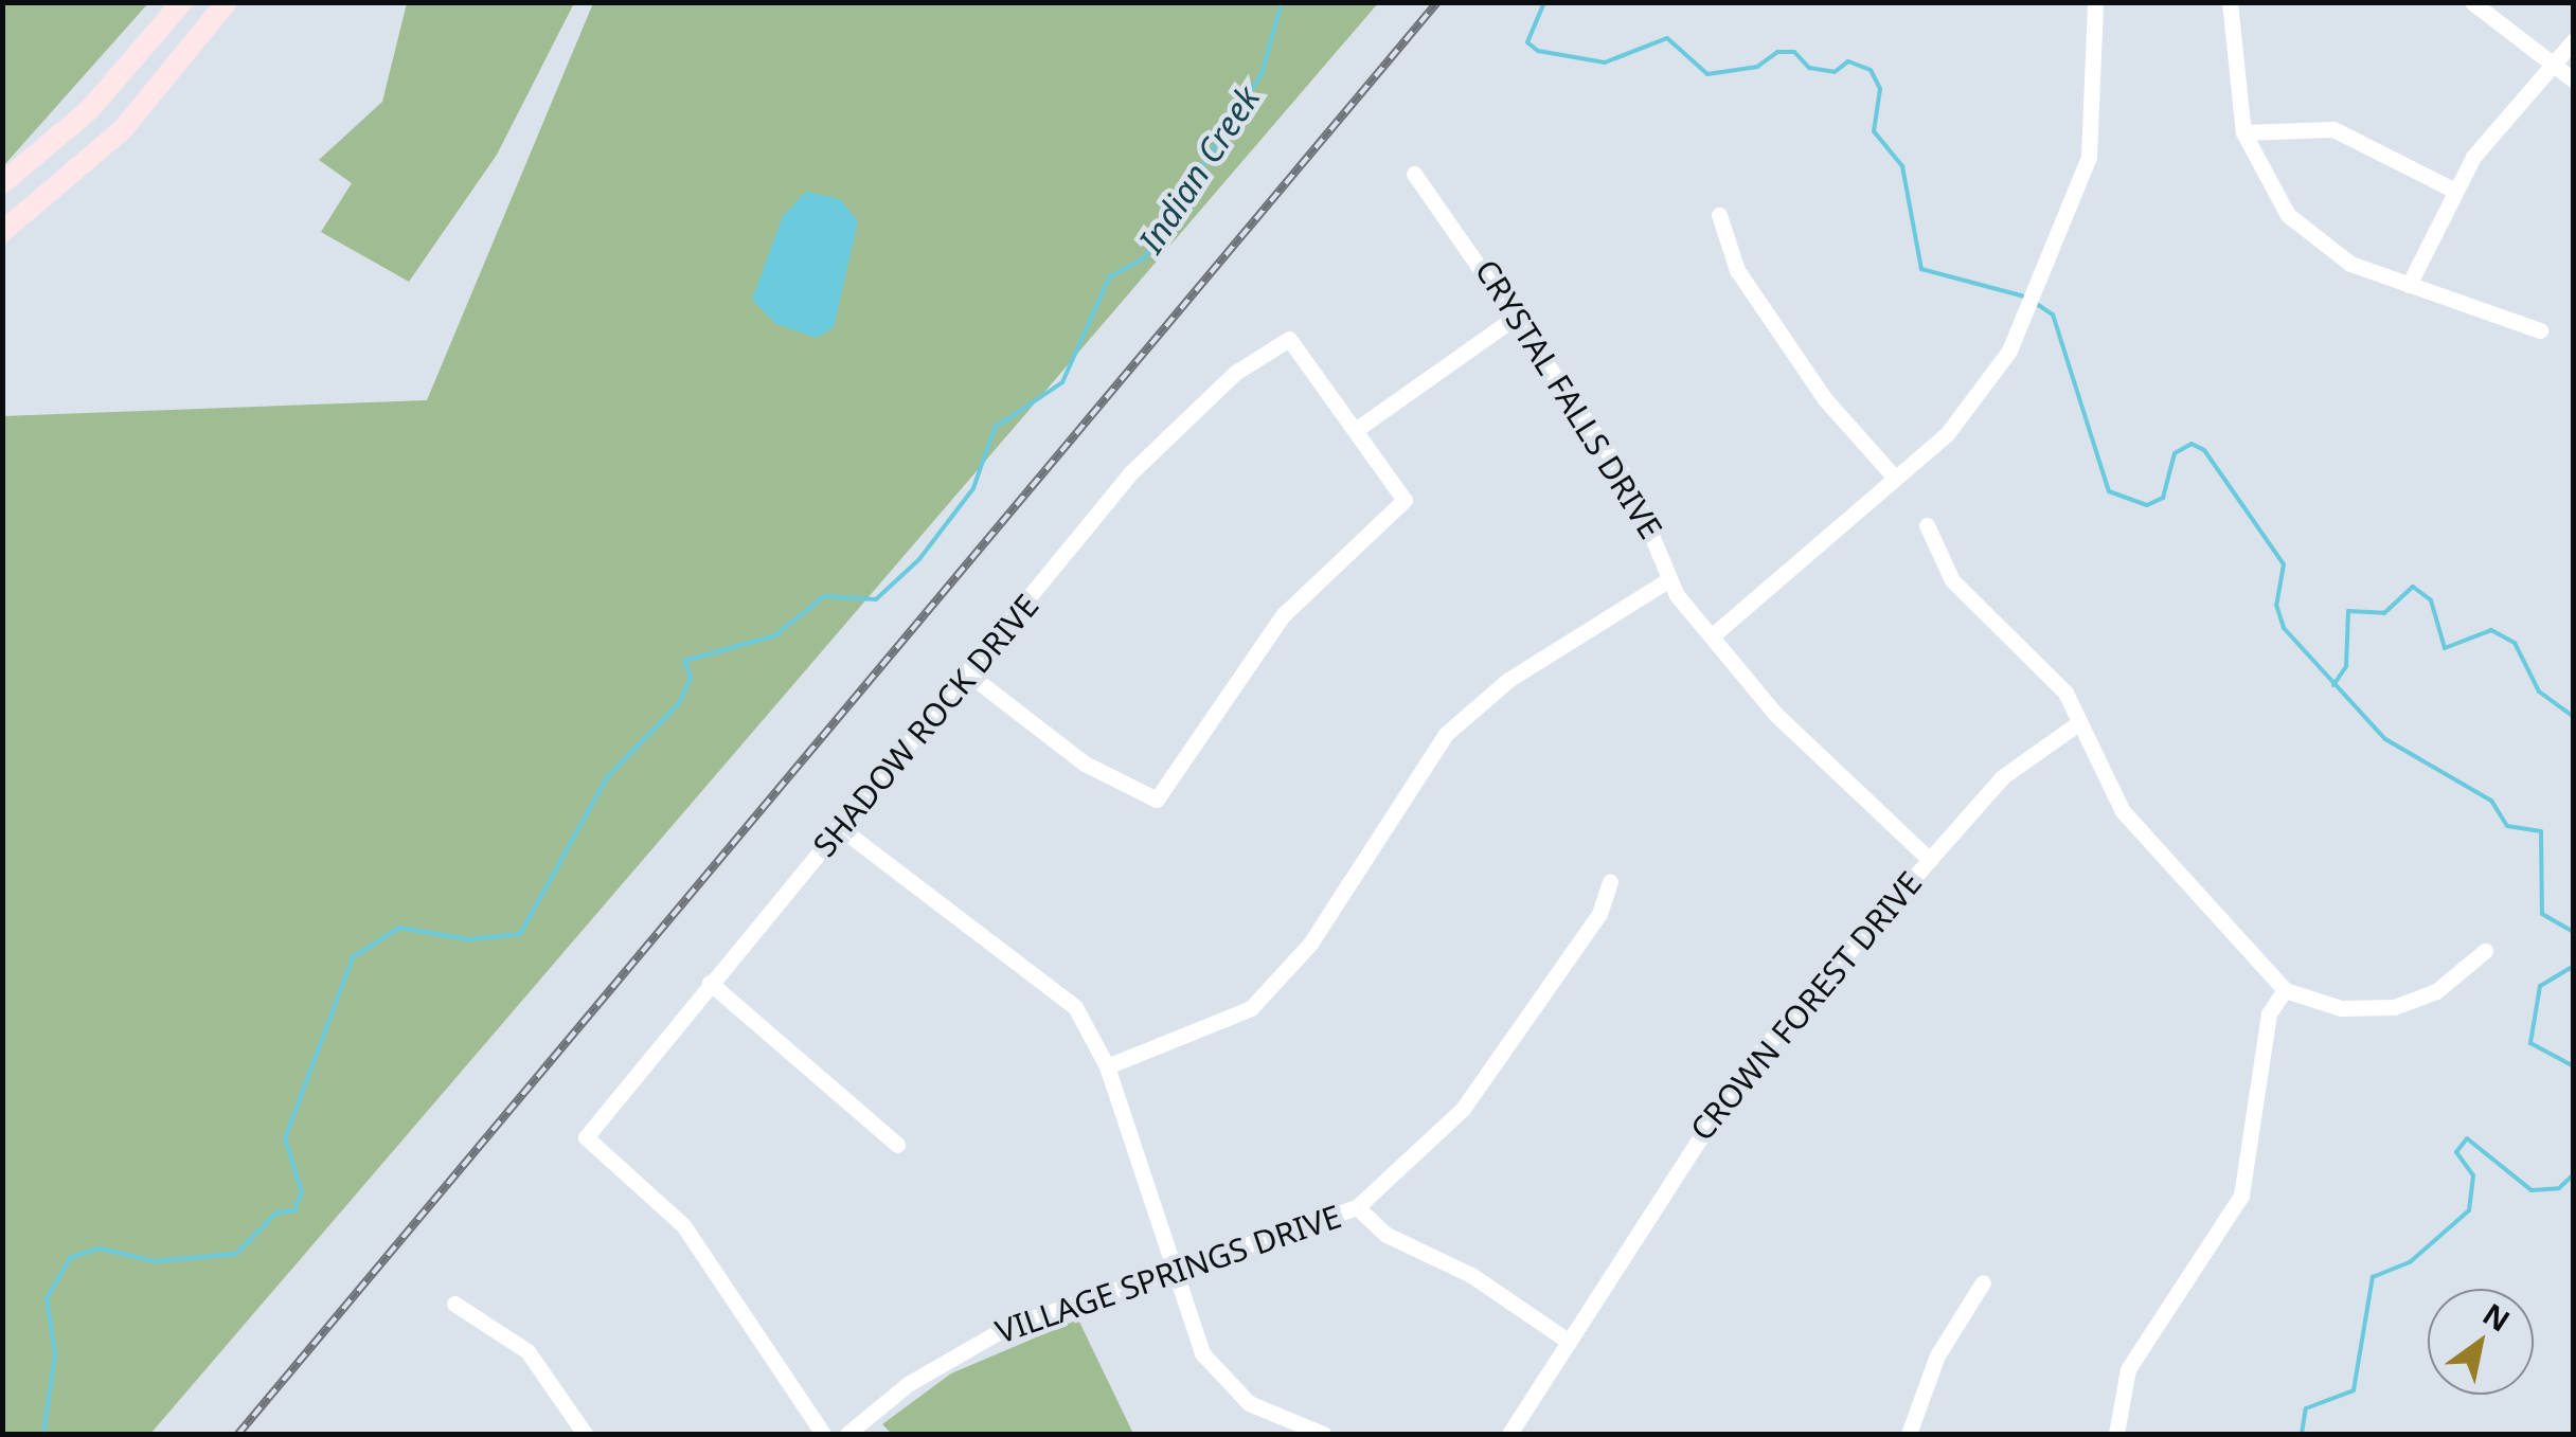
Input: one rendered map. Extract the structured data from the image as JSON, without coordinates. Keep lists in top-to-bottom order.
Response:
{
  "streets": {
    "street": [
      "CRYSTAL FALLS DRIVE",
      "SHADOW ROCK DRIVE",
      "CROWN FOREST DRIVE",
      "VILLAGE SPRINGS DRIVE"
    ]
  },
  "crossings": [
    ["CRYSTAL FALLS DRIVE", "CROWN FOREST DRIVE"]
  ],
  "water": ["Indian Creek"],
  "north": "top right"
}
